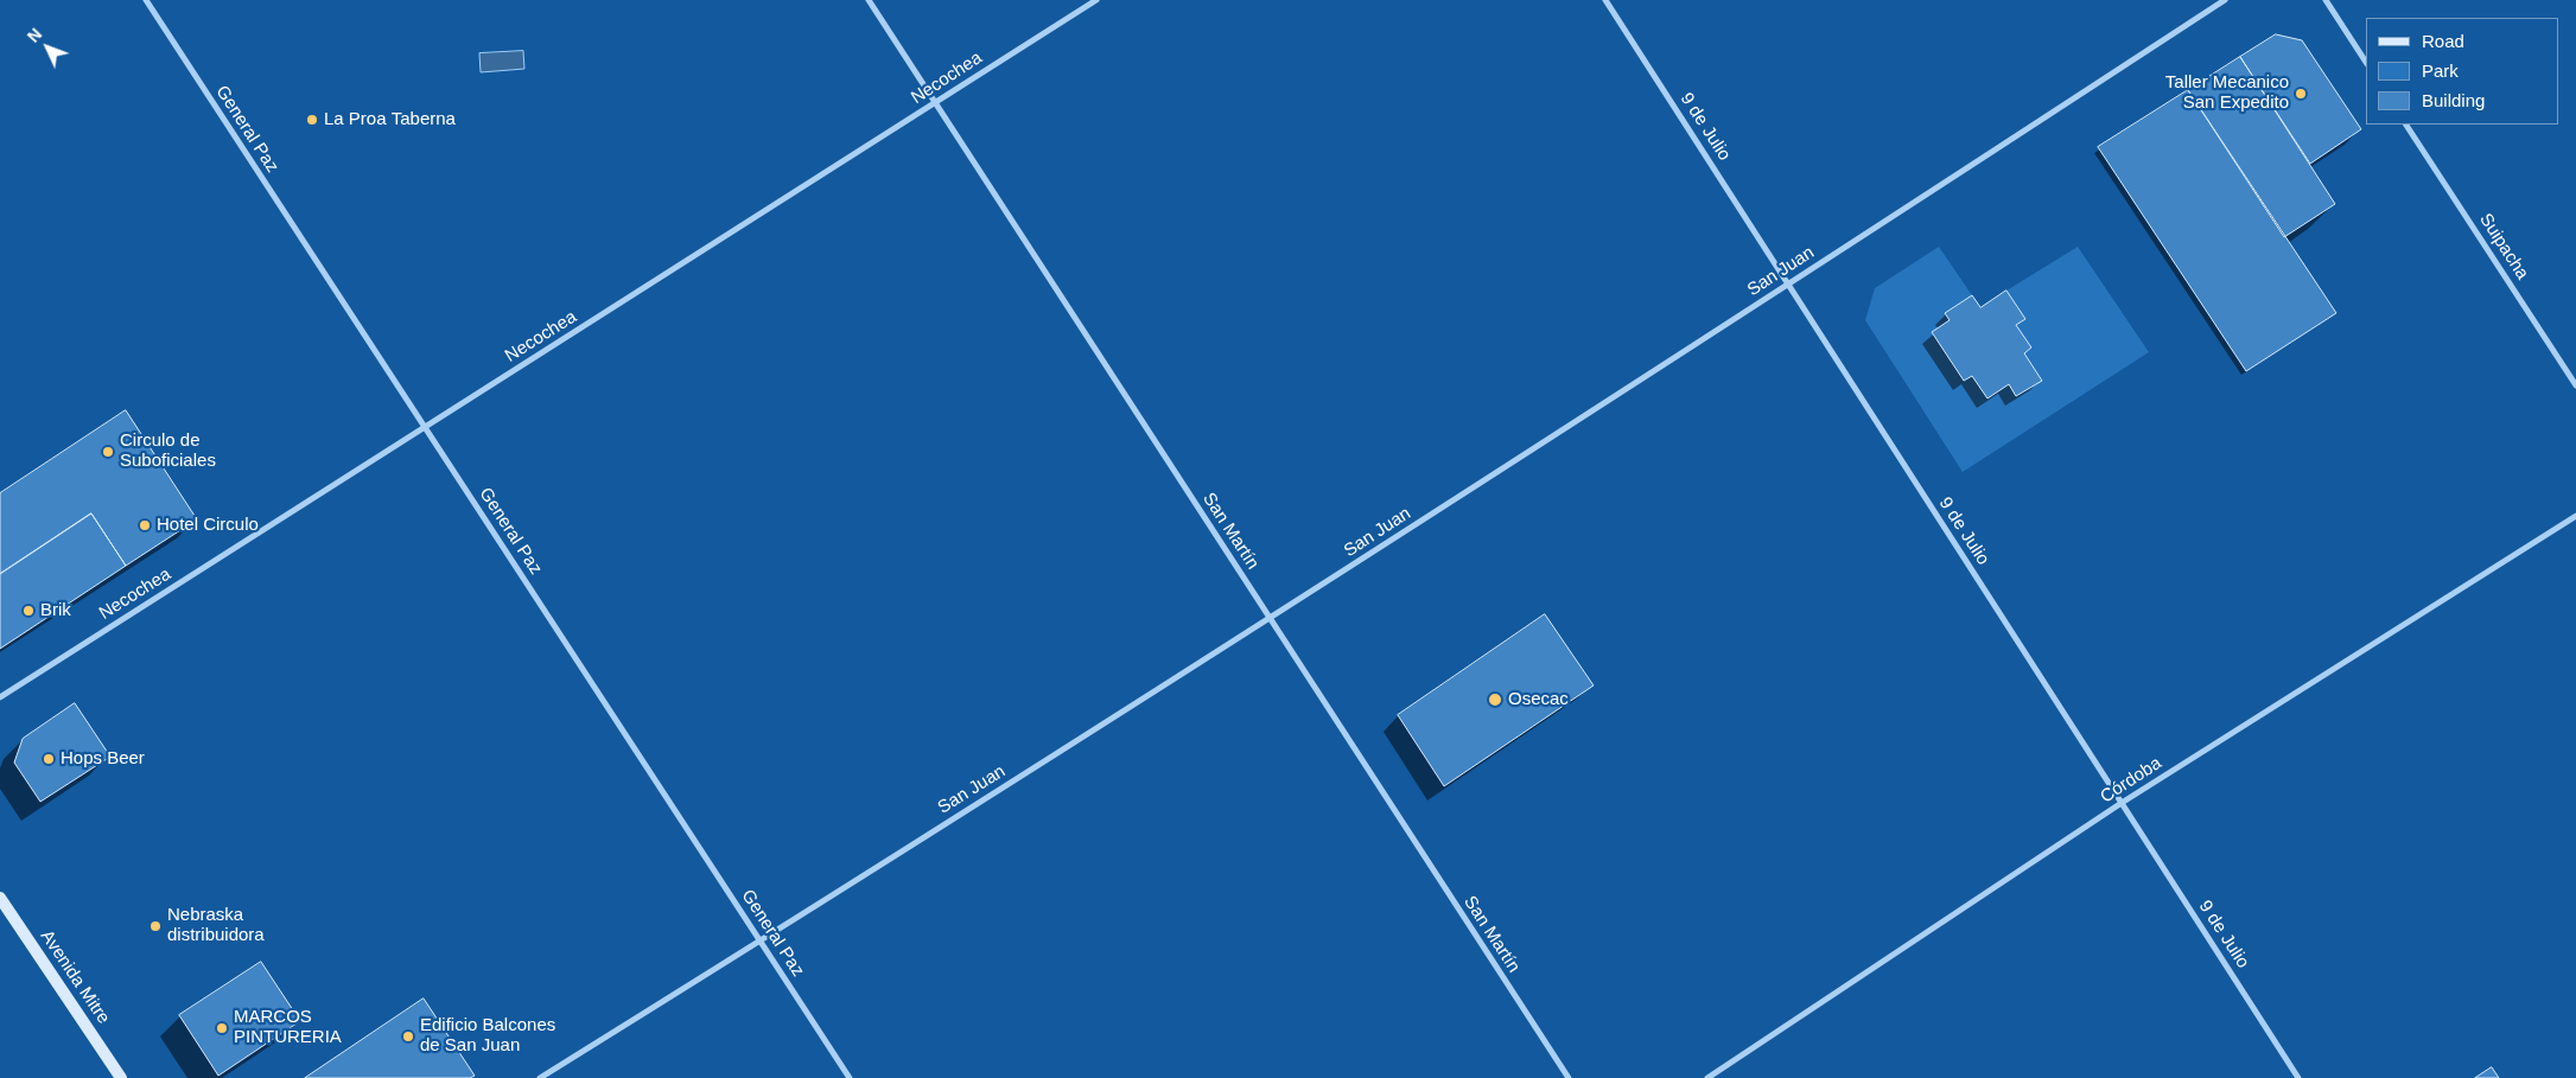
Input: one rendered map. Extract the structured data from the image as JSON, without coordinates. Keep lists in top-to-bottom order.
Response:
{
  "streets": {
    "main road": ["Avenida Mitre"],
    "street": [
      "Necochea",
      "9 de Julio",
      "General Paz",
      "Suipacha",
      "San Juan",
      "San Martín",
      "Córdoba"
    ]
  },
  "crossings": [
    ["Necochea", "General Paz"],
    ["Necochea", "San Martín"],
    ["9 de Julio", "San Juan"],
    ["9 de Julio", "Córdoba"],
    ["General Paz", "San Juan"],
    ["San Juan", "San Martín"]
  ],
  "places": [
    "Taller Mecanico San Expedito",
    "La Proa Taberna",
    "Circulo de Suboficiales",
    "Hotel Circulo",
    "Brik",
    "Osecac",
    "Hops Beer",
    "Nebraska distribuidora",
    "MARCOS PINTURERIA",
    "Edificio Balcones de San Juan"
  ],
  "legend": ["Road", "Park", "Building"],
  "north": "top left"
}
